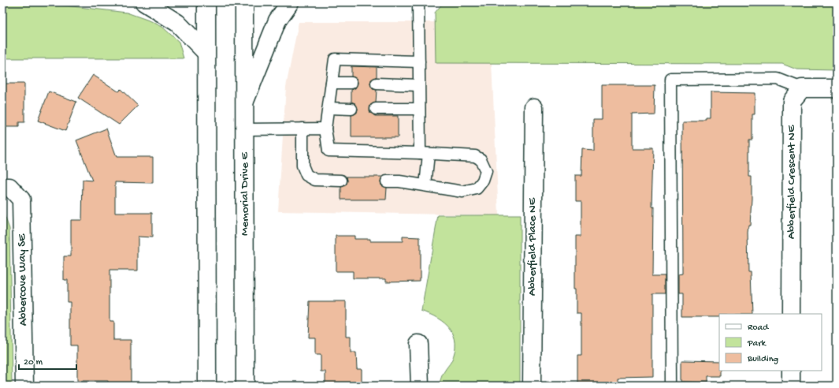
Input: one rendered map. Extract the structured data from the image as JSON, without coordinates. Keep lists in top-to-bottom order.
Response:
{
  "streets": {
    "street": [
      "Abberfield Crescent NE",
      "Memorial Drive E",
      "Abberfield Place NE",
      "Abbercove Way SE"
    ]
  },
  "legend": ["Road", "Park", "Building"],
  "scale_bar": "20 m"
}
